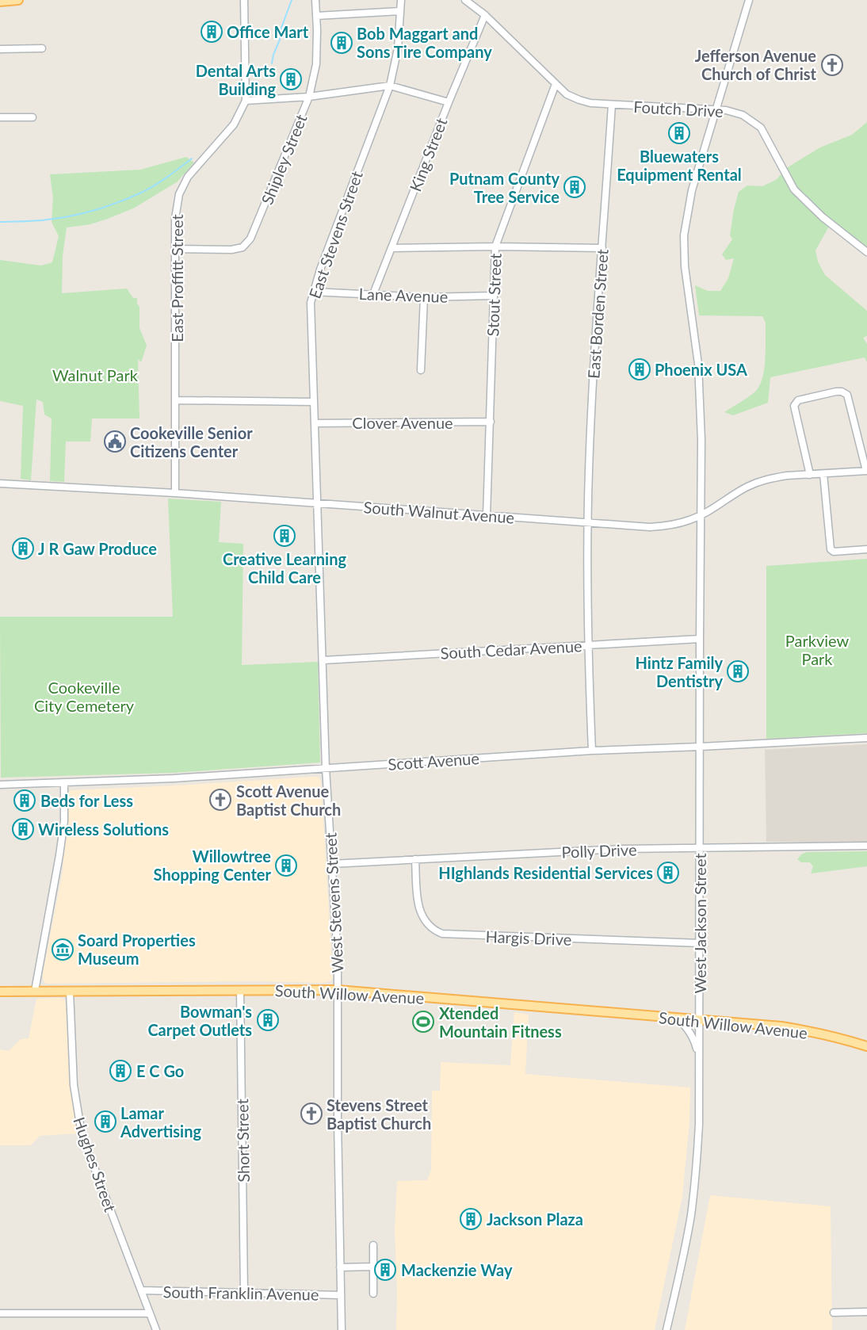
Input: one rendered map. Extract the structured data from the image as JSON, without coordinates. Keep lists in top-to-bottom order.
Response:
{
  "streets": {
    "main road": ["South Willow Avenue"],
    "street": [
      "Foutch Drive",
      "King Street",
      "Shipley Street",
      "East Stevens Street",
      "East Proffitt Street",
      "Lane Avenue",
      "Stout Street",
      "East Borden Street",
      "Clover Avenue",
      "South Walnut Avenue",
      "South Cedar Avenue",
      "Scott Avenue",
      "Polly Drive",
      "West Stevens Street",
      "West Jackson Street",
      "Hargis Drive",
      "Short Street",
      "Hughes Street",
      "South Franklin Avenue"
    ]
  },
  "crossings": [
    ["Foutch Drive", "King Street"],
    ["Foutch Drive", "Stout Street"],
    ["Foutch Drive", "East Borden Street"],
    ["Foutch Drive", "West Jackson Street"],
    ["King Street", "Lane Avenue"],
    ["Shipley Street", "East Proffitt Street"],
    ["East Stevens Street", "Lane Avenue"],
    ["East Stevens Street", "Clover Avenue"],
    ["East Stevens Street", "South Walnut Avenue"],
    ["East Stevens Street", "West Stevens Street"],
    ["East Proffitt Street", "South Walnut Avenue"],
    ["Lane Avenue", "Stout Street"],
    ["Stout Street", "Clover Avenue"],
    ["Stout Street", "South Walnut Avenue"],
    ["East Borden Street", "South Walnut Avenue"],
    ["East Borden Street", "South Cedar Avenue"],
    ["East Borden Street", "Scott Avenue"],
    ["South Walnut Avenue", "West Stevens Street"],
    ["South Walnut Avenue", "West Jackson Street"],
    ["South Cedar Avenue", "West Stevens Street"],
    ["South Cedar Avenue", "West Jackson Street"],
    ["Scott Avenue", "West Stevens Street"],
    ["Scott Avenue", "West Jackson Street"],
    ["Polly Drive", "West Stevens Street"],
    ["Polly Drive", "West Jackson Street"],
    ["Polly Drive", "Hargis Drive"],
    ["West Stevens Street", "South Willow Avenue"],
    ["West Stevens Street", "South Franklin Avenue"],
    ["West Jackson Street", "Hargis Drive"],
    ["West Jackson Street", "South Willow Avenue"],
    ["South Willow Avenue", "Short Street"],
    ["South Willow Avenue", "Hughes Street"],
    ["Short Street", "South Franklin Avenue"],
    ["Hughes Street", "South Franklin Avenue"]
  ],
  "parks": ["Walnut Park", "Parkview Park", "Cookeville City Cemetery"],
  "places": {
    "building": [
      "Office Mart",
      "Bob Maggart and Sons Tire Company",
      "Dental Arts Building",
      "Bluewaters Equipment Rental",
      "Putnam County Tree Service",
      "Phoenix USA",
      "Creative Learning Child Care",
      "J R Gaw Produce",
      "Hintz Family Dentistry",
      "Beds for Less",
      "Wireless Solutions",
      "Willowtree Shopping Center",
      "HIghlands Residential Services",
      "Bowman's Carpet Outlets",
      "E C Go",
      "Lamar Advertising",
      "Jackson Plaza",
      "Mackenzie Way"
    ],
    "church": ["Jefferson Avenue Church of Christ", "Scott Avenue Baptist Church", "Stevens Street Baptist Church"],
    "public building": ["Cookeville Senior Citizens Center"],
    "museum": ["Soard Properties Museum"],
    "sports": ["Xtended Mountain Fitness"]
  }
}
